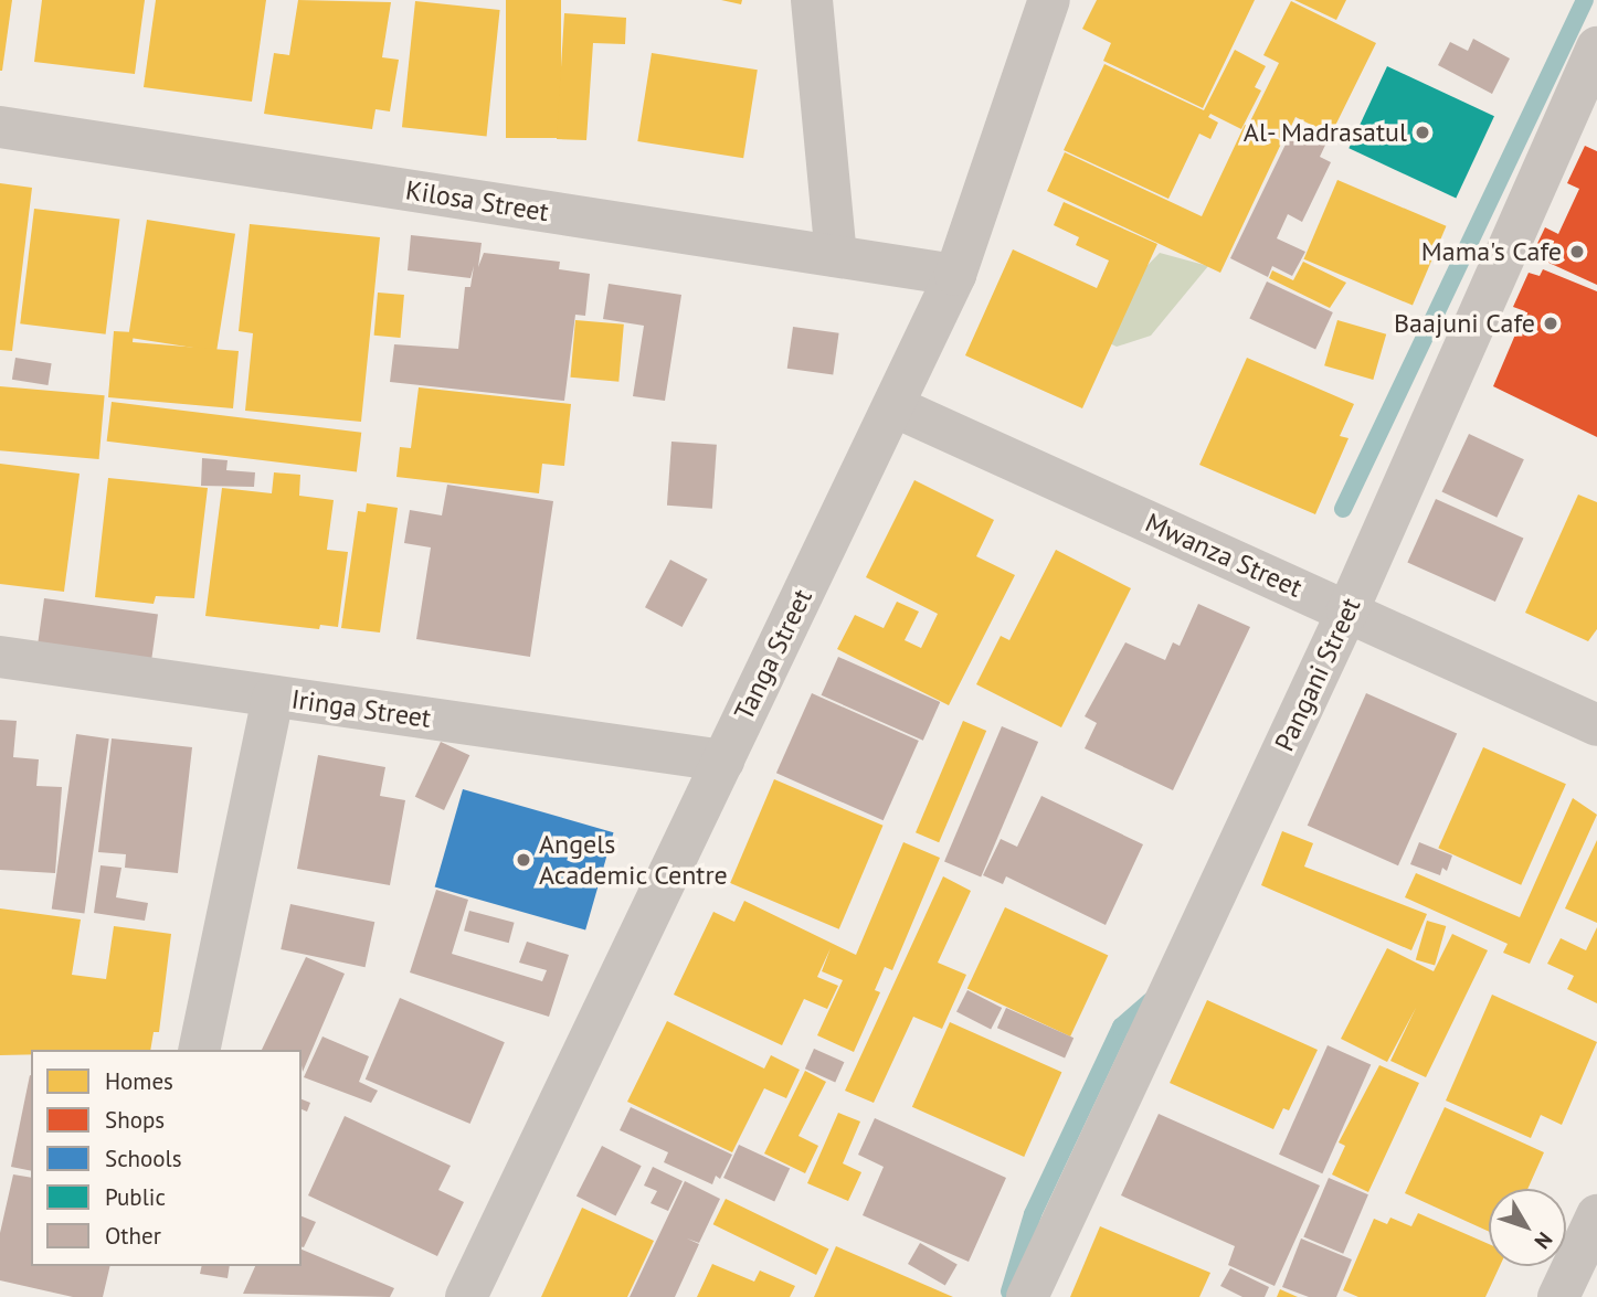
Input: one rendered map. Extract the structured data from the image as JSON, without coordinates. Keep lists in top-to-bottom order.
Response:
{
  "streets": {
    "street": [
      "Kilosa Street",
      "Mwanza Street",
      "Tanga Street",
      "Pangani Street",
      "Iringa Street"
    ]
  },
  "crossings": [
    ["Kilosa Street", "Tanga Street"],
    ["Mwanza Street", "Tanga Street"],
    ["Mwanza Street", "Pangani Street"],
    ["Tanga Street", "Iringa Street"]
  ],
  "places": [
    "Al- Madrasatul",
    "Mama's Cafe",
    "Baajuni Cafe",
    "Angels Academic Centre"
  ],
  "legend": [
    "Homes",
    "Shops",
    "Schools",
    "Public",
    "Other"
  ],
  "north": "bottom right"
}
